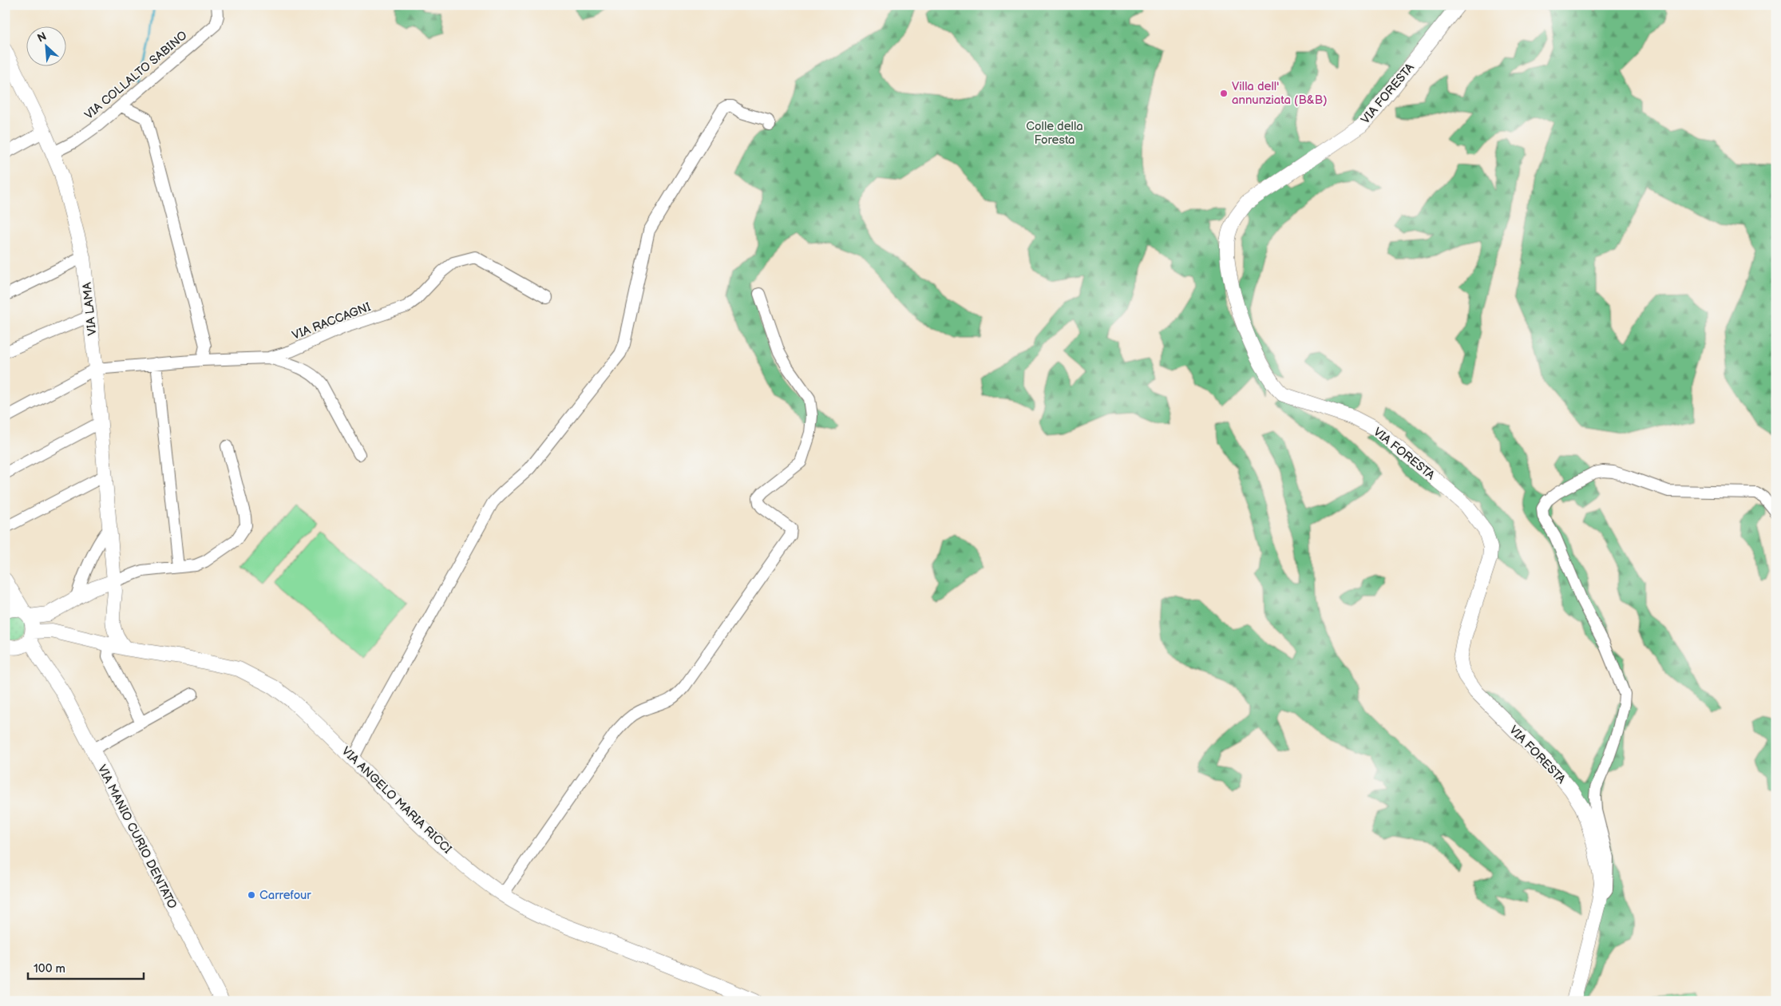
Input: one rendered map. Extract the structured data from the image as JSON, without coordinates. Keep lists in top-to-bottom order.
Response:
{
  "streets": {
    "main road": [
      "VIA FORESTA",
      "VIA LAMA",
      "VIA ANGELO MARIA RICCI",
      "VIA MANIO CURIO DENTATO"
    ],
    "street": ["VIA COLLALTO SABINO", "VIA RACCAGNI"]
  },
  "crossings": [
    ["VIA COLLALTO SABINO", "VIA LAMA"],
    ["VIA LAMA", "VIA RACCAGNI"],
    ["VIA ANGELO MARIA RICCI", "VIA MANIO CURIO DENTATO"]
  ],
  "parks": ["Colle della Foresta"],
  "places": ["Villa dell' annunziata (B&B)", "Carrefour"],
  "scale_bar": "100 m",
  "north": "top left"
}
